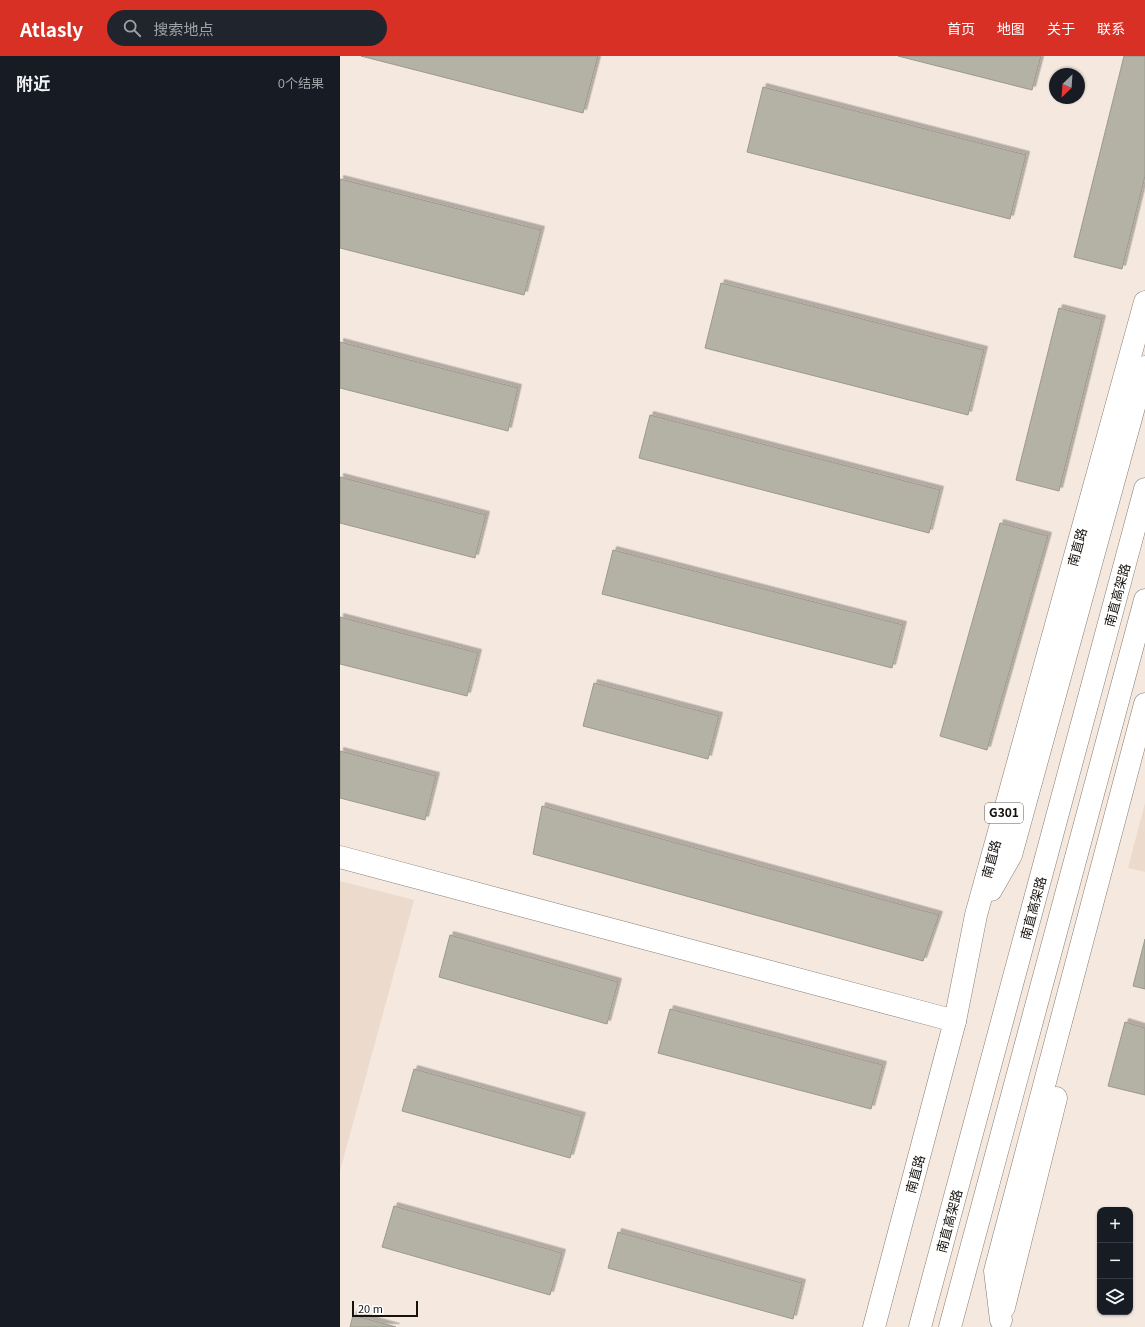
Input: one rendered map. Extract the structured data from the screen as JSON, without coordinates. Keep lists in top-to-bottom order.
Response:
{
  "streets": {
    "main road": ["南直路", "南直高架路", "G301"]
  },
  "scale_bar": "20 m",
  "north": "bottom left",
  "page": {
    "header": "Atlasly",
    "search": "搜索地点",
    "nav": [
      "首页",
      "地图",
      "关于",
      "联系"
    ],
    "heading": ["附近", "0个结果"],
    "map_buttons": ["+", "−"],
    "scale": "20 m"
  }
}
